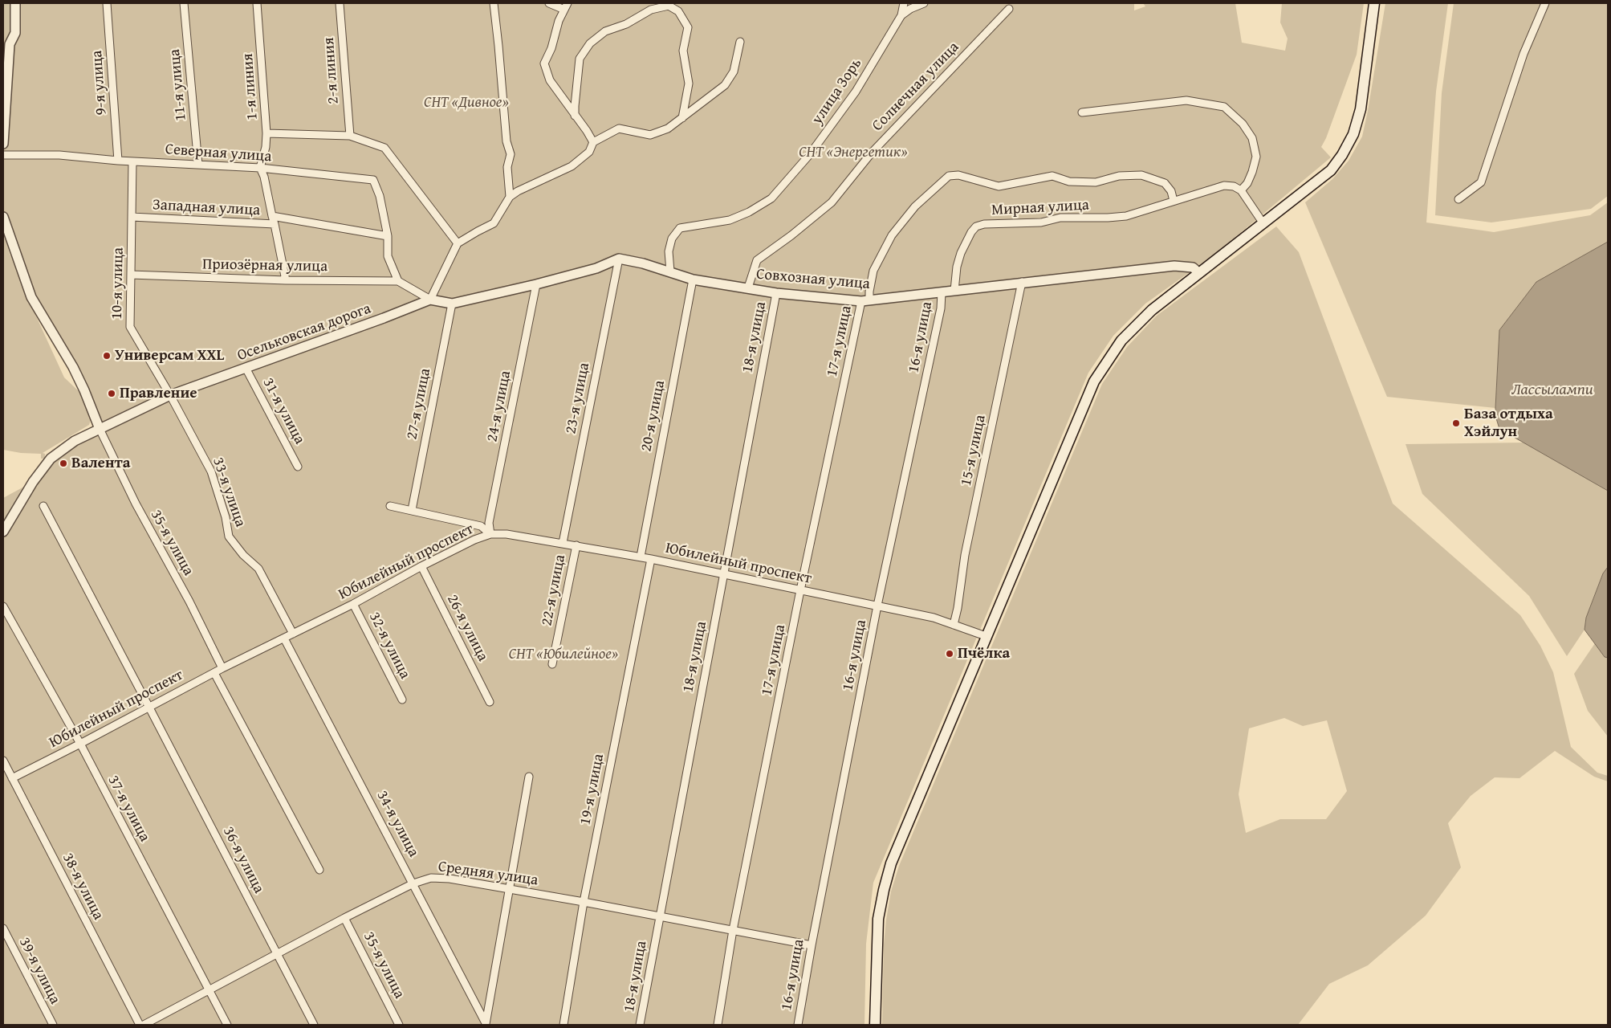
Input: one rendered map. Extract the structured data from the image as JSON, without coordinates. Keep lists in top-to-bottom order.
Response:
{
  "streets": {
    "street": [
      "2-я линия",
      "9-я улица",
      "11-я улица",
      "1-я линия",
      "Солнечная улица",
      "улица Зорь",
      "Северная улица",
      "Западная улица",
      "Мирная улица",
      "Приозёрная улица",
      "Совхозная улица",
      "10-я улица",
      "Осельковская дорога",
      "18-я улица",
      "16-я улица",
      "17-я улица",
      "23-я улица",
      "27-я улица",
      "24-я улица",
      "31-я улица",
      "20-я улица",
      "15-я улица",
      "33-я улица",
      "35-я улица",
      "Юбилейный проспект",
      "22-я улица",
      "26-я улица",
      "32-я улица",
      "19-я улица",
      "37-я улица",
      "34-я улица",
      "36-я улица",
      "Средняя улица",
      "38-я улица",
      "39-я улица"
    ]
  },
  "crossings": [
    ["9-я улица", "Северная улица"],
    ["11-я улица", "Северная улица"],
    ["1-я линия", "Северная улица"],
    ["Солнечная улица", "Совхозная улица"],
    ["улица Зорь", "Совхозная улица"],
    ["Северная улица", "Западная улица"],
    ["Северная улица", "10-я улица"],
    ["Западная улица", "10-я улица"],
    ["Мирная улица", "Совхозная улица"],
    ["Мирная улица", "17-я улица"],
    ["Приозёрная улица", "10-я улица"],
    ["Совхозная улица", "18-я улица"],
    ["Совхозная улица", "16-я улица"],
    ["Совхозная улица", "17-я улица"],
    ["Совхозная улица", "23-я улица"],
    ["Совхозная улица", "20-я улица"],
    ["Совхозная улица", "15-я улица"],
    ["10-я улица", "Осельковская дорога"],
    ["10-я улица", "33-я улица"],
    ["Осельковская дорога", "31-я улица"],
    ["Осельковская дорога", "33-я улица"],
    ["Осельковская дорога", "35-я улица"],
    ["18-я улица", "Юбилейный проспект"],
    ["18-я улица", "Средняя улица"],
    ["16-я улица", "Юбилейный проспект"],
    ["16-я улица", "Средняя улица"],
    ["17-я улица", "Юбилейный проспект"],
    ["17-я улица", "Средняя улица"],
    ["23-я улица", "Юбилейный проспект"],
    ["24-я улица", "Юбилейный проспект"],
    ["20-я улица", "Юбилейный проспект"],
    ["15-я улица", "Юбилейный проспект"],
    ["33-я улица", "Юбилейный проспект"],
    ["35-я улица", "Юбилейный проспект"],
    ["35-я улица", "Средняя улица"],
    ["Юбилейный проспект", "22-я улица"],
    ["Юбилейный проспект", "26-я улица"],
    ["Юбилейный проспект", "32-я улица"],
    ["Юбилейный проспект", "19-я улица"],
    ["Юбилейный проспект", "37-я улица"],
    ["Юбилейный проспект", "34-я улица"],
    ["Юбилейный проспект", "36-я улица"],
    ["Юбилейный проспект", "38-я улица"],
    ["19-я улица", "Средняя улица"],
    ["37-я улица", "Средняя улица"],
    ["34-я улица", "Средняя улица"],
    ["36-я улица", "Средняя улица"]
  ],
  "water": ["Лассылампи"],
  "parks": ["СНТ «Дивное»", "СНТ «Энергетик»", "СНТ «Юбилейное»"],
  "places": [
    "Универсам XXL",
    "Правление",
    "База отдыха Хэйлун",
    "Валента",
    "Пчёлка"
  ]
}
